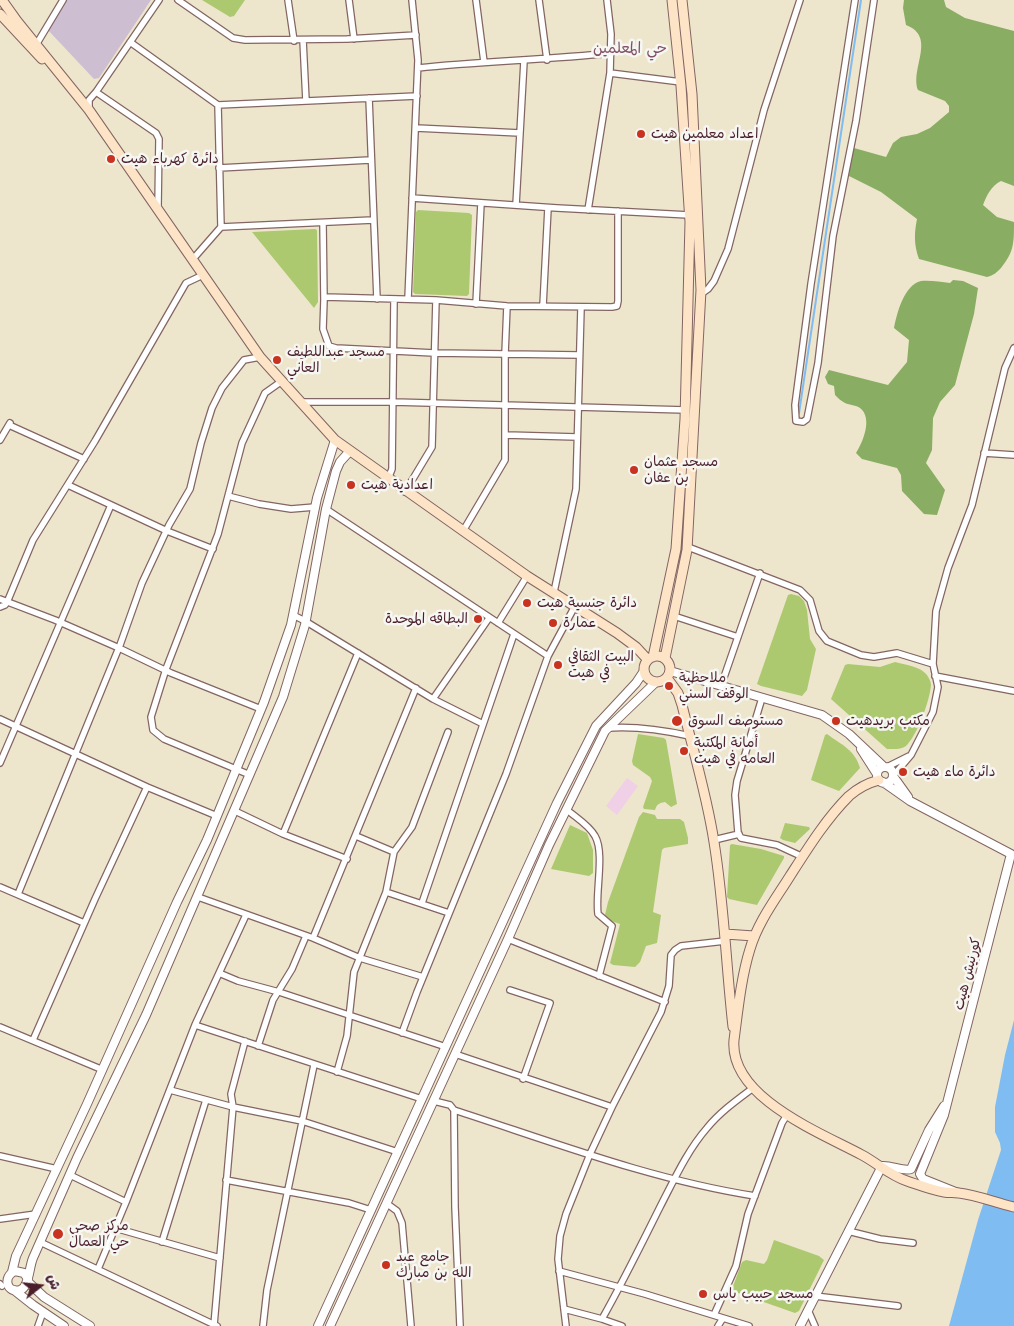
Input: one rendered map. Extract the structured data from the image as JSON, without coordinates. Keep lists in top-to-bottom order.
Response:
{
  "streets": {
    "street": ["كورنيش هيت"]
  },
  "districts": ["حي المعلمين"],
  "places": [
    "اعداد معلمين هيت",
    "دائرة كهرباء هيت",
    "مسجد عبداللطيف العاني",
    "مسجد عثمان بن عفان",
    "اعدادية هيت",
    "دائرة جنسية هيت",
    "البطاقه الموحدة",
    "عمارة",
    "البيت الثقافي في هيت",
    "ملاحظية الوقف السني",
    "مستوصف السوق",
    "مكتب بريدهيت",
    "أمانة المكتبة العامه في هيت",
    "دائرة ماء هيت",
    "مركز صحي حي العمال",
    "جامع عبد الله بن مبارك",
    "مسجد حبيب ياس"
  ],
  "north": "right"
}
